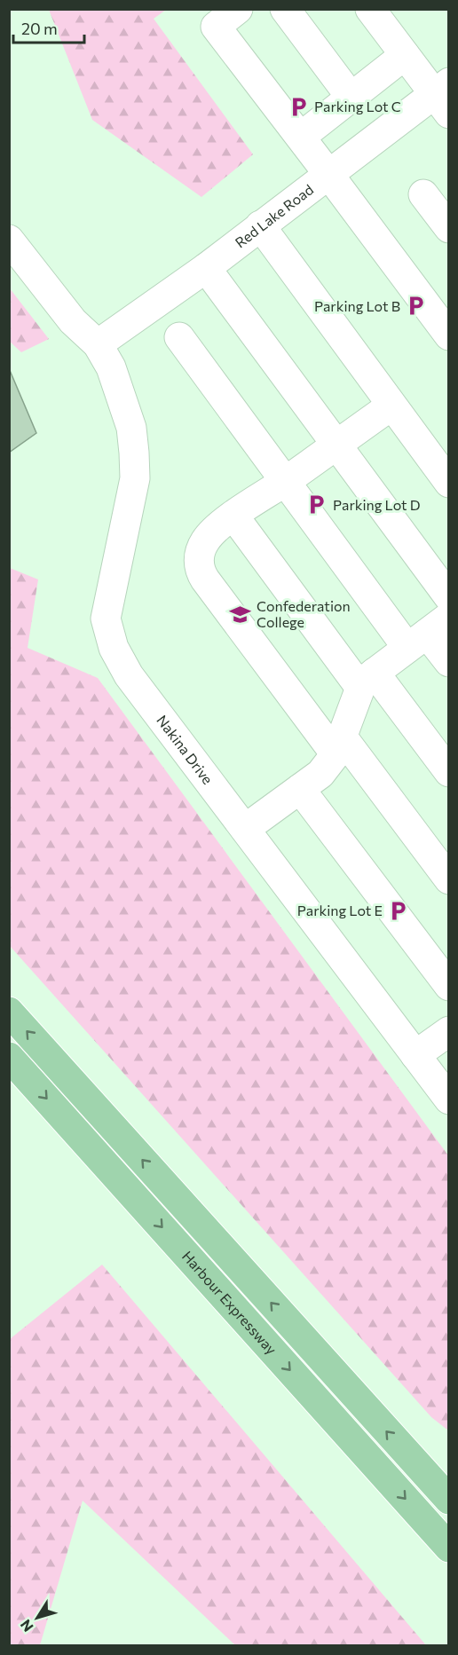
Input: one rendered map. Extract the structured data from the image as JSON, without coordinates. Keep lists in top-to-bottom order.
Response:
{
  "streets": {
    "main road": ["Harbour Expressway"],
    "street": ["Red Lake Road", "Nakina Drive"]
  },
  "crossings": [
    ["Red Lake Road", "Nakina Drive"]
  ],
  "places": {
    "parking": [
      "Parking Lot C",
      "Parking Lot B",
      "Parking Lot D",
      "Parking Lot E"
    ],
    "school or university": ["Confederation College"]
  },
  "scale_bar": "20 m",
  "north": "bottom left"
}
